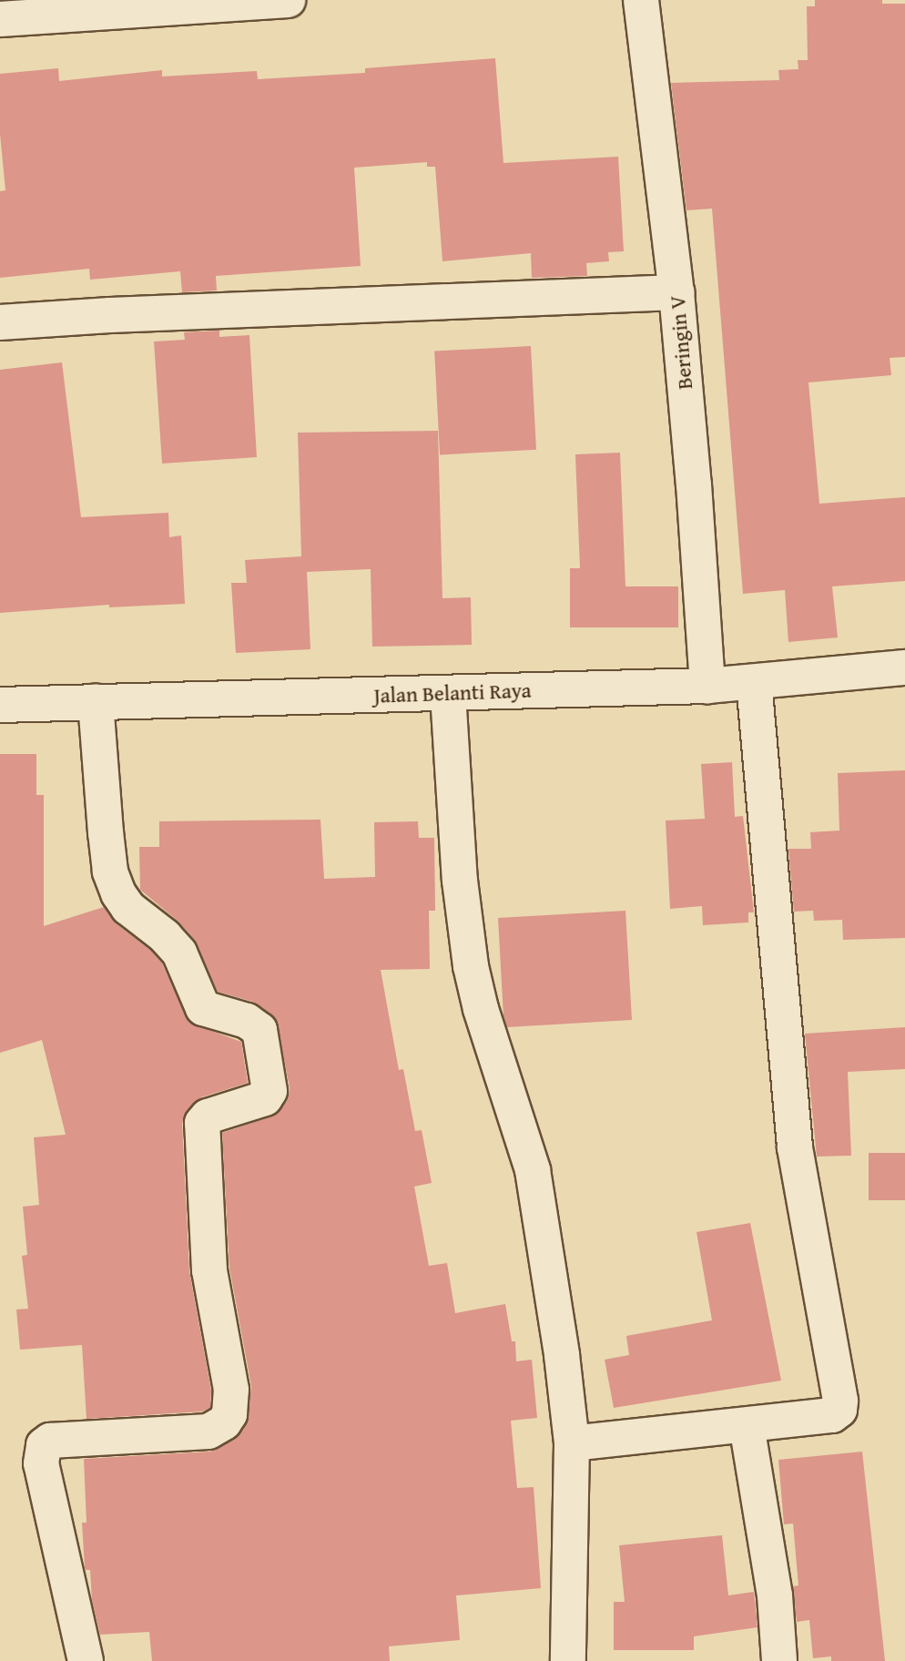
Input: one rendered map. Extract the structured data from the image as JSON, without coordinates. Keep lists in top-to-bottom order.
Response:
{
  "streets": {
    "street": ["Beringin V", "Jalan Belanti Raya"]
  },
  "crossings": [
    ["Beringin V", "Jalan Belanti Raya"]
  ]
}
